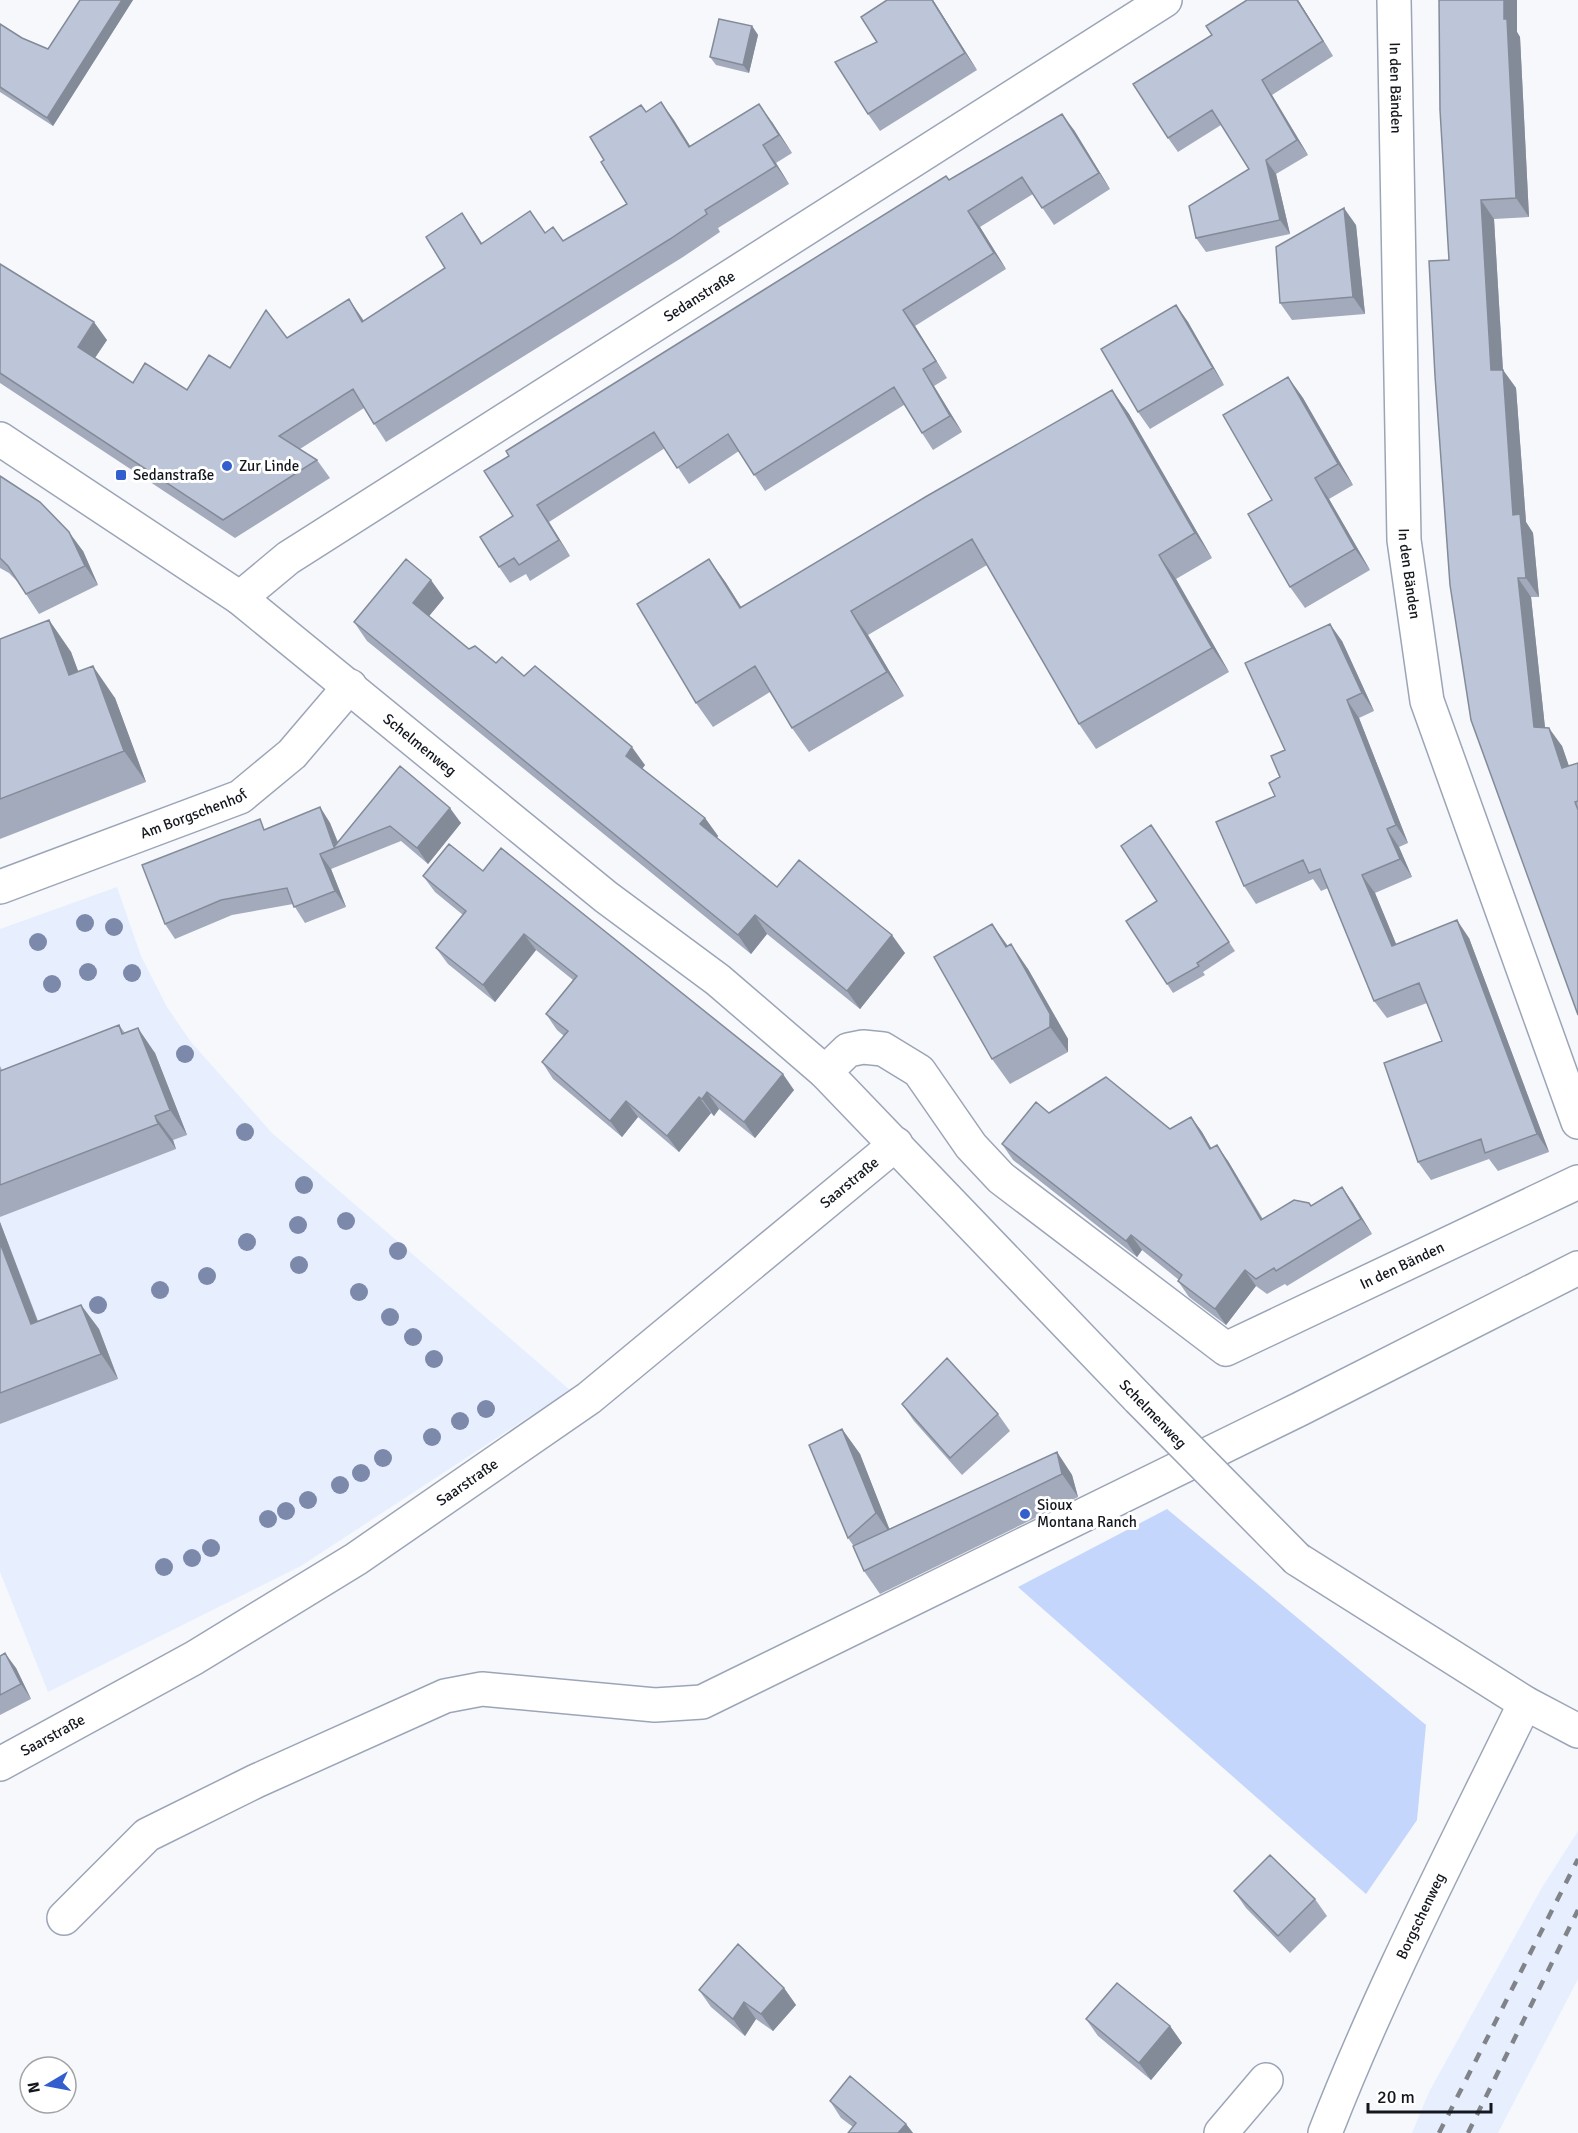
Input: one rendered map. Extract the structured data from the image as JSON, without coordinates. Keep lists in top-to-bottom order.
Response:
{
  "streets": {
    "street": [
      "In den Bänden",
      "Sedanstraße",
      "Schelmenweg",
      "Am Borgschenhof",
      "Saarstraße",
      "Borgschenweg"
    ]
  },
  "crossings": [
    ["In den Bänden", "Schelmenweg"],
    ["Sedanstraße", "Schelmenweg"],
    ["Schelmenweg", "Am Borgschenhof"],
    ["Schelmenweg", "Saarstraße"],
    ["Schelmenweg", "Borgschenweg"]
  ],
  "places": {
    "other": ["Zur Linde", "Sioux Montana Ranch"],
    "transit": ["Sedanstraße"]
  },
  "scale_bar": "20 m",
  "north": "left"
}
